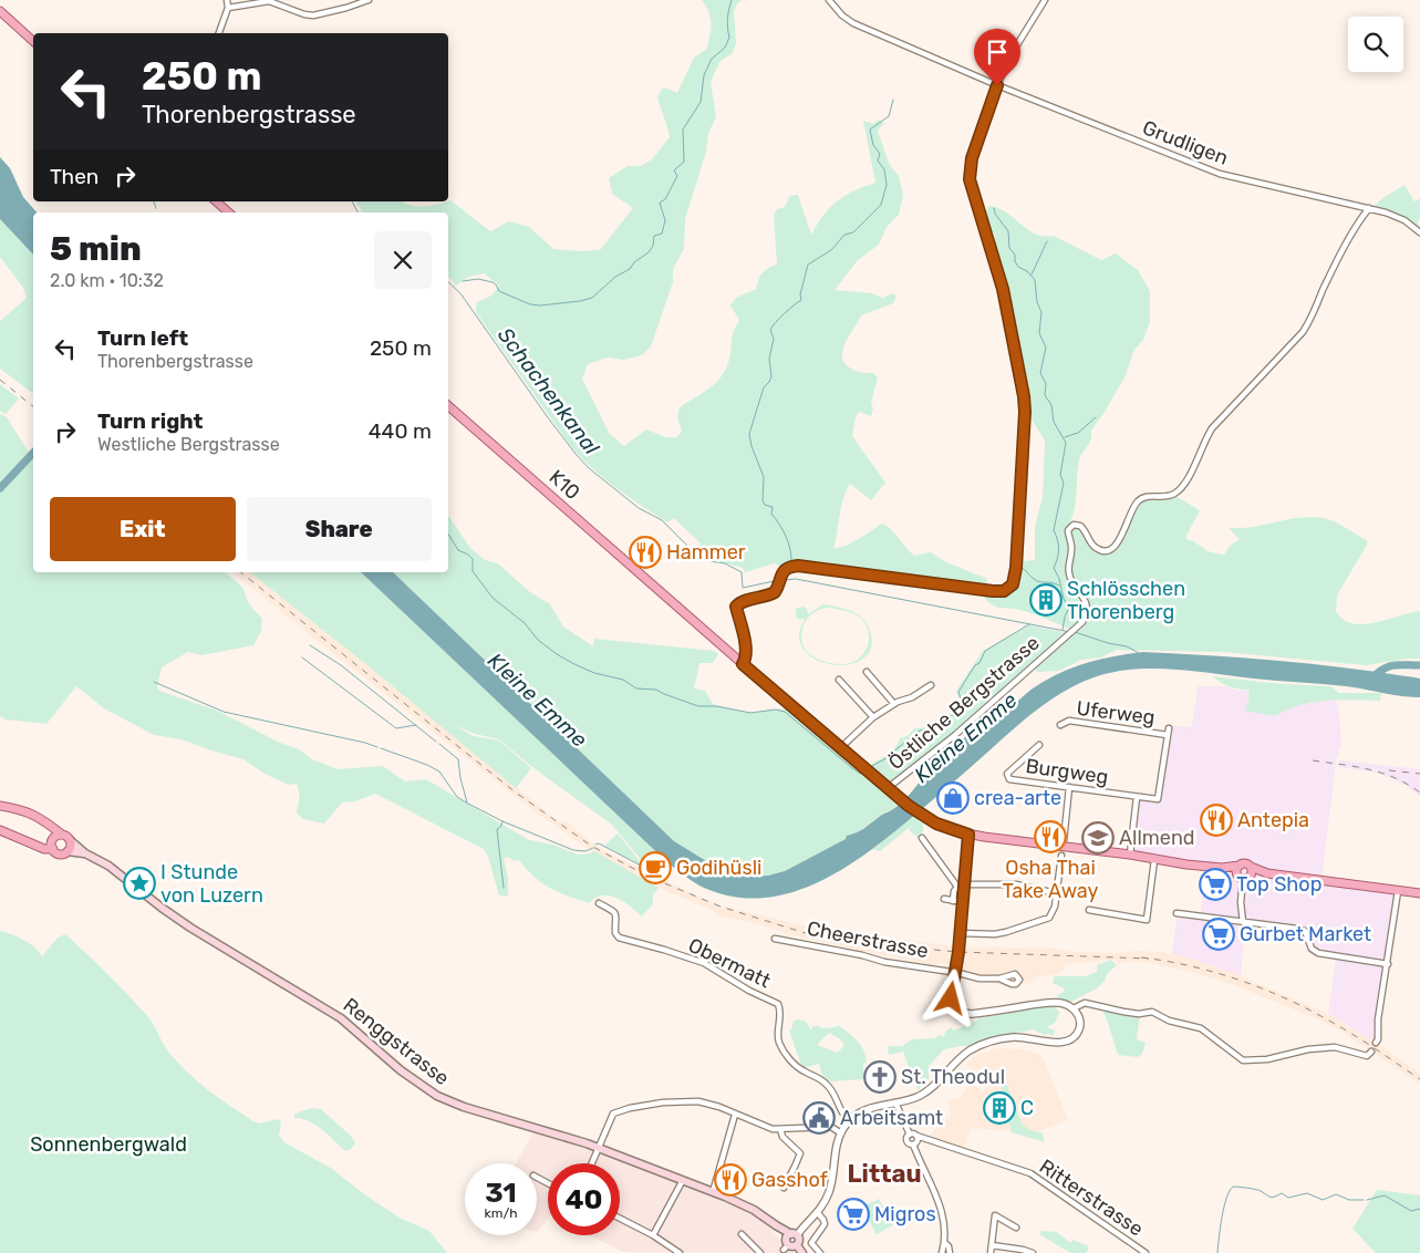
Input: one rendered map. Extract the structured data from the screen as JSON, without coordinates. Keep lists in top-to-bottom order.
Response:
{
  "streets": {
    "main road": ["K10", "Renggstrasse"],
    "street": [
      "Grudligen",
      "Östliche Bergstrasse",
      "Uferweg",
      "Burgweg",
      "Cheerstrasse",
      "Obermatt",
      "Ritterstrasse"
    ]
  },
  "crossings": [
    ["Grudligen", "Östliche Bergstrasse"],
    ["K10", "Östliche Bergstrasse"],
    ["K10", "Cheerstrasse"]
  ],
  "districts": ["Littau"],
  "water": ["Schachenkanal", "Kleine Emme"],
  "parks": ["Sonnenbergwald"],
  "places": {
    "restaurant": [
      "Hammer",
      "Antepia",
      "Osha Thai Take Away",
      "Gasshof"
    ],
    "building": ["Schlösschen Thorenberg", "C"],
    "shop": ["crea-arte"],
    "school or university": ["Allmend"],
    "cafe": ["Godihüsli"],
    "place": ["I Stunde von Luzern"],
    "supermarket": ["Top Shop", "Gurbet Market", "Migros"],
    "church": ["St. Theodul"],
    "public building": ["Arbeitsamt"]
  },
  "page": {
    "turn": ["250 m", "Thorenbergstrasse"],
    "then": "Then",
    "heading": ["5 min", "2.0 km · 10:32"],
    "list": [
      {
        "name": "Turn left",
        "note": "Thorenbergstrasse",
        "value": "250 m"
      },
      {
        "name": "Turn right",
        "note": "Westliche Bergstrasse",
        "value": "440 m"
      }
    ],
    "buttons": ["Exit", "Share"],
    "speed": "31 km/h",
    "limit": "40"
  }
}
